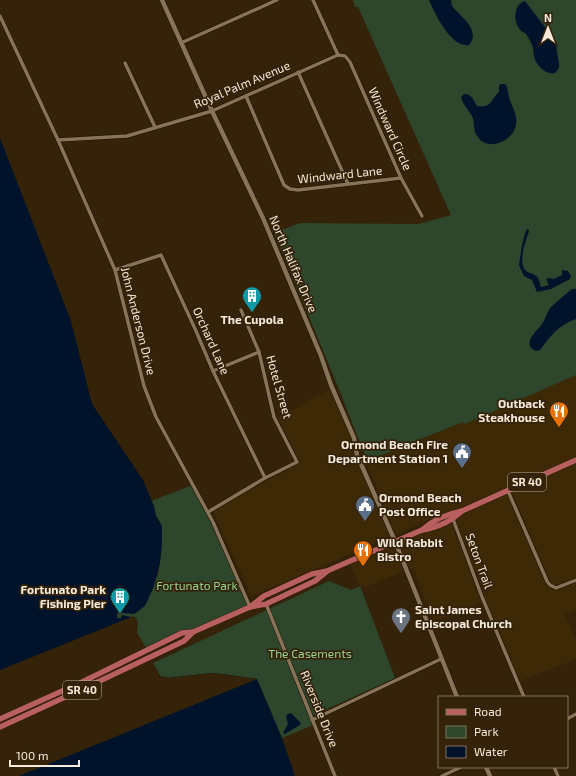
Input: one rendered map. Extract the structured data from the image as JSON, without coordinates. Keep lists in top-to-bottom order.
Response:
{
  "streets": {
    "main road": ["SR 40"],
    "street": [
      "Royal Palm Avenue",
      "Windward Circle",
      "Windward Lane",
      "North Halifax Drive",
      "John Anderson Drive",
      "Orchard Lane",
      "Hotel Street",
      "Seton Trail",
      "Riverside Drive"
    ]
  },
  "crossings": [
    ["Royal Palm Avenue", "Windward Circle"],
    ["Royal Palm Avenue", "Windward Lane"],
    ["Royal Palm Avenue", "North Halifax Drive"],
    ["Royal Palm Avenue", "John Anderson Drive"],
    ["Windward Circle", "Windward Lane"],
    ["North Halifax Drive", "SR 40"],
    ["John Anderson Drive", "Orchard Lane"],
    ["John Anderson Drive", "Hotel Street"],
    ["John Anderson Drive", "SR 40"],
    ["Orchard Lane", "Hotel Street"],
    ["SR 40", "Seton Trail"],
    ["SR 40", "Riverside Drive"]
  ],
  "parks": ["Fortunato Park", "The Casements"],
  "places": {
    "building": ["The Cupola", "Fortunato Park Fishing Pier"],
    "restaurant": ["Outback Steakhouse", "Wild Rabbit Bistro"],
    "public building": ["Ormond Beach Fire Department Station 1", "Ormond Beach Post Office"],
    "church": ["Saint James Episcopal Church"]
  },
  "legend": ["Road", "Park", "Water"],
  "scale_bar": "100 m",
  "north": "top"
}
